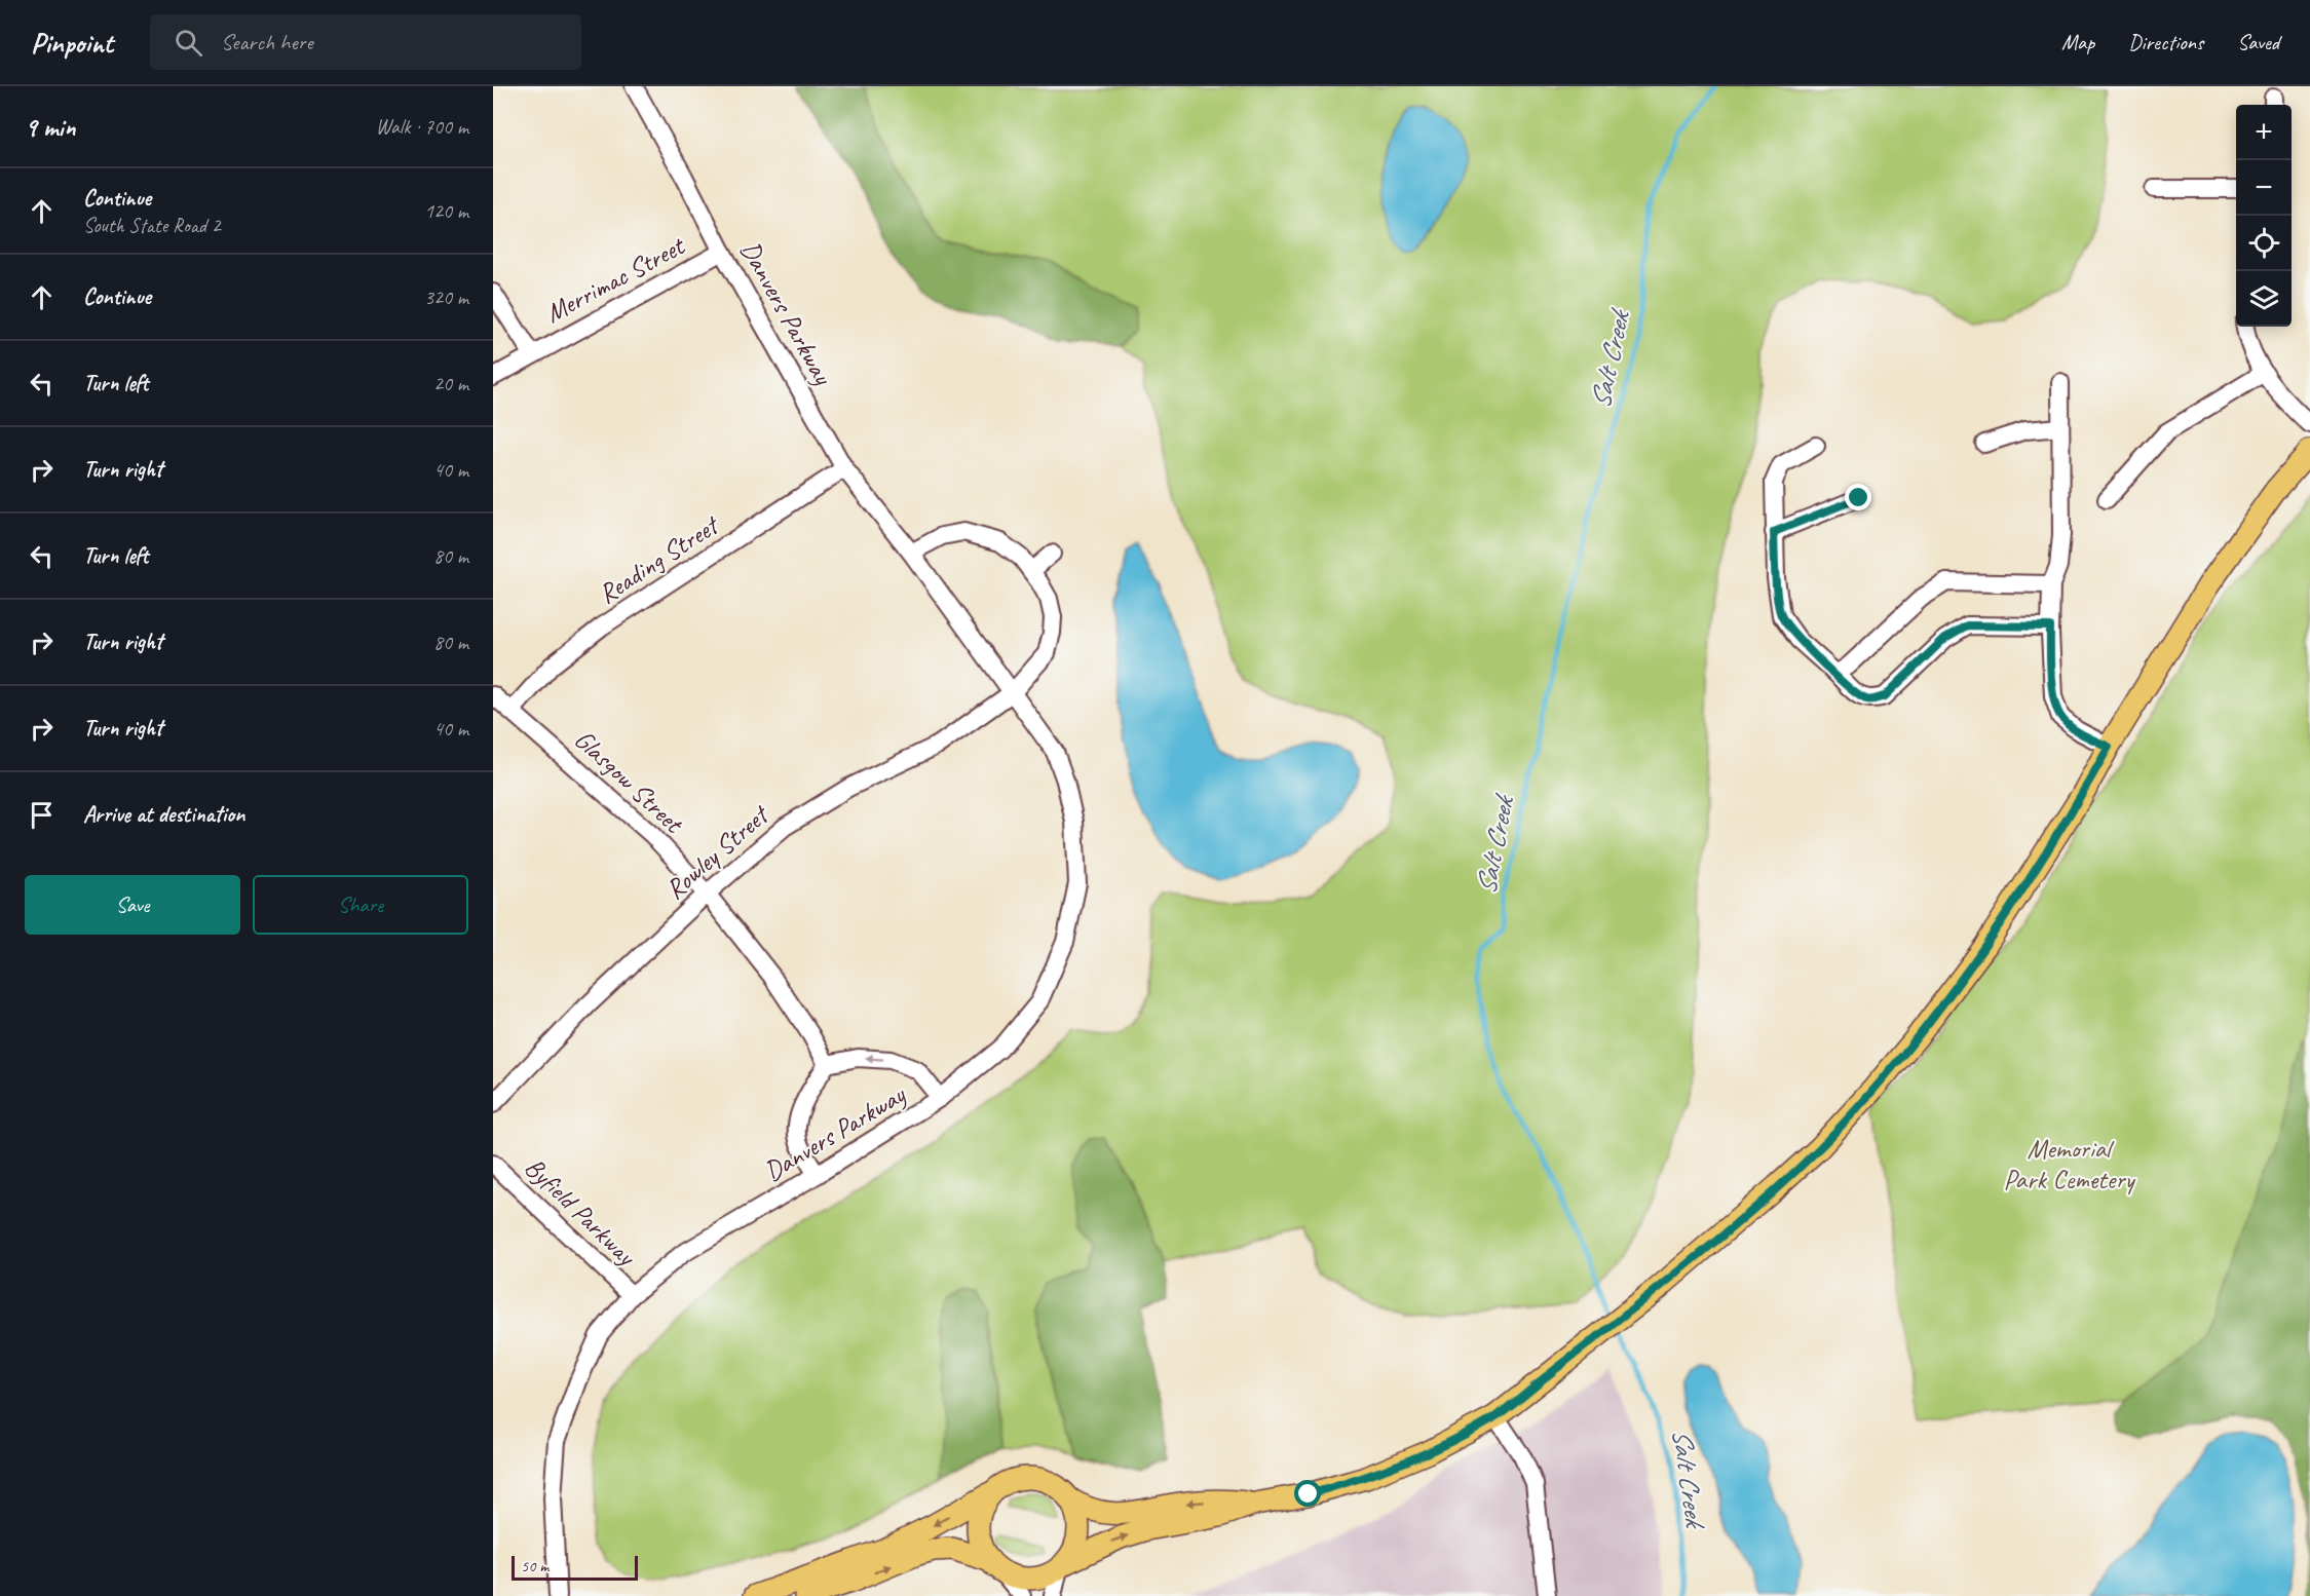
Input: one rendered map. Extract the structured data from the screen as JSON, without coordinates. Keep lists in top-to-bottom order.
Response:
{
  "streets": {
    "street": [
      "Merrimac Street",
      "Danvers Parkway",
      "Reading Street",
      "Glasgow Street",
      "Rowley Street",
      "Byfield Parkway"
    ]
  },
  "crossings": [
    ["Merrimac Street", "Danvers Parkway"],
    ["Danvers Parkway", "Reading Street"],
    ["Danvers Parkway", "Rowley Street"],
    ["Danvers Parkway", "Byfield Parkway"],
    ["Reading Street", "Glasgow Street"],
    ["Glasgow Street", "Rowley Street"]
  ],
  "water": ["Salt Creek"],
  "parks": ["Memorial Park Cemetery"],
  "scale_bar": "50 m",
  "page": {
    "header": "Pinpoint",
    "search": "Search here",
    "nav": ["Map", "Directions", "Saved"],
    "heading": ["9 min", "Walk · 700 m"],
    "map_buttons": ["+", "−"],
    "list": [
      ["Continue", "South State Road 2", "120 m"],
      ["Continue", "320 m"],
      ["Turn left", "20 m"],
      ["Turn right", "40 m"],
      ["Turn left", "80 m"],
      ["Turn right", "80 m"],
      ["Turn right", "40 m"],
      "Arrive at destination"
    ],
    "buttons": ["Save", "Share"],
    "scale": "50 m"
  }
}
